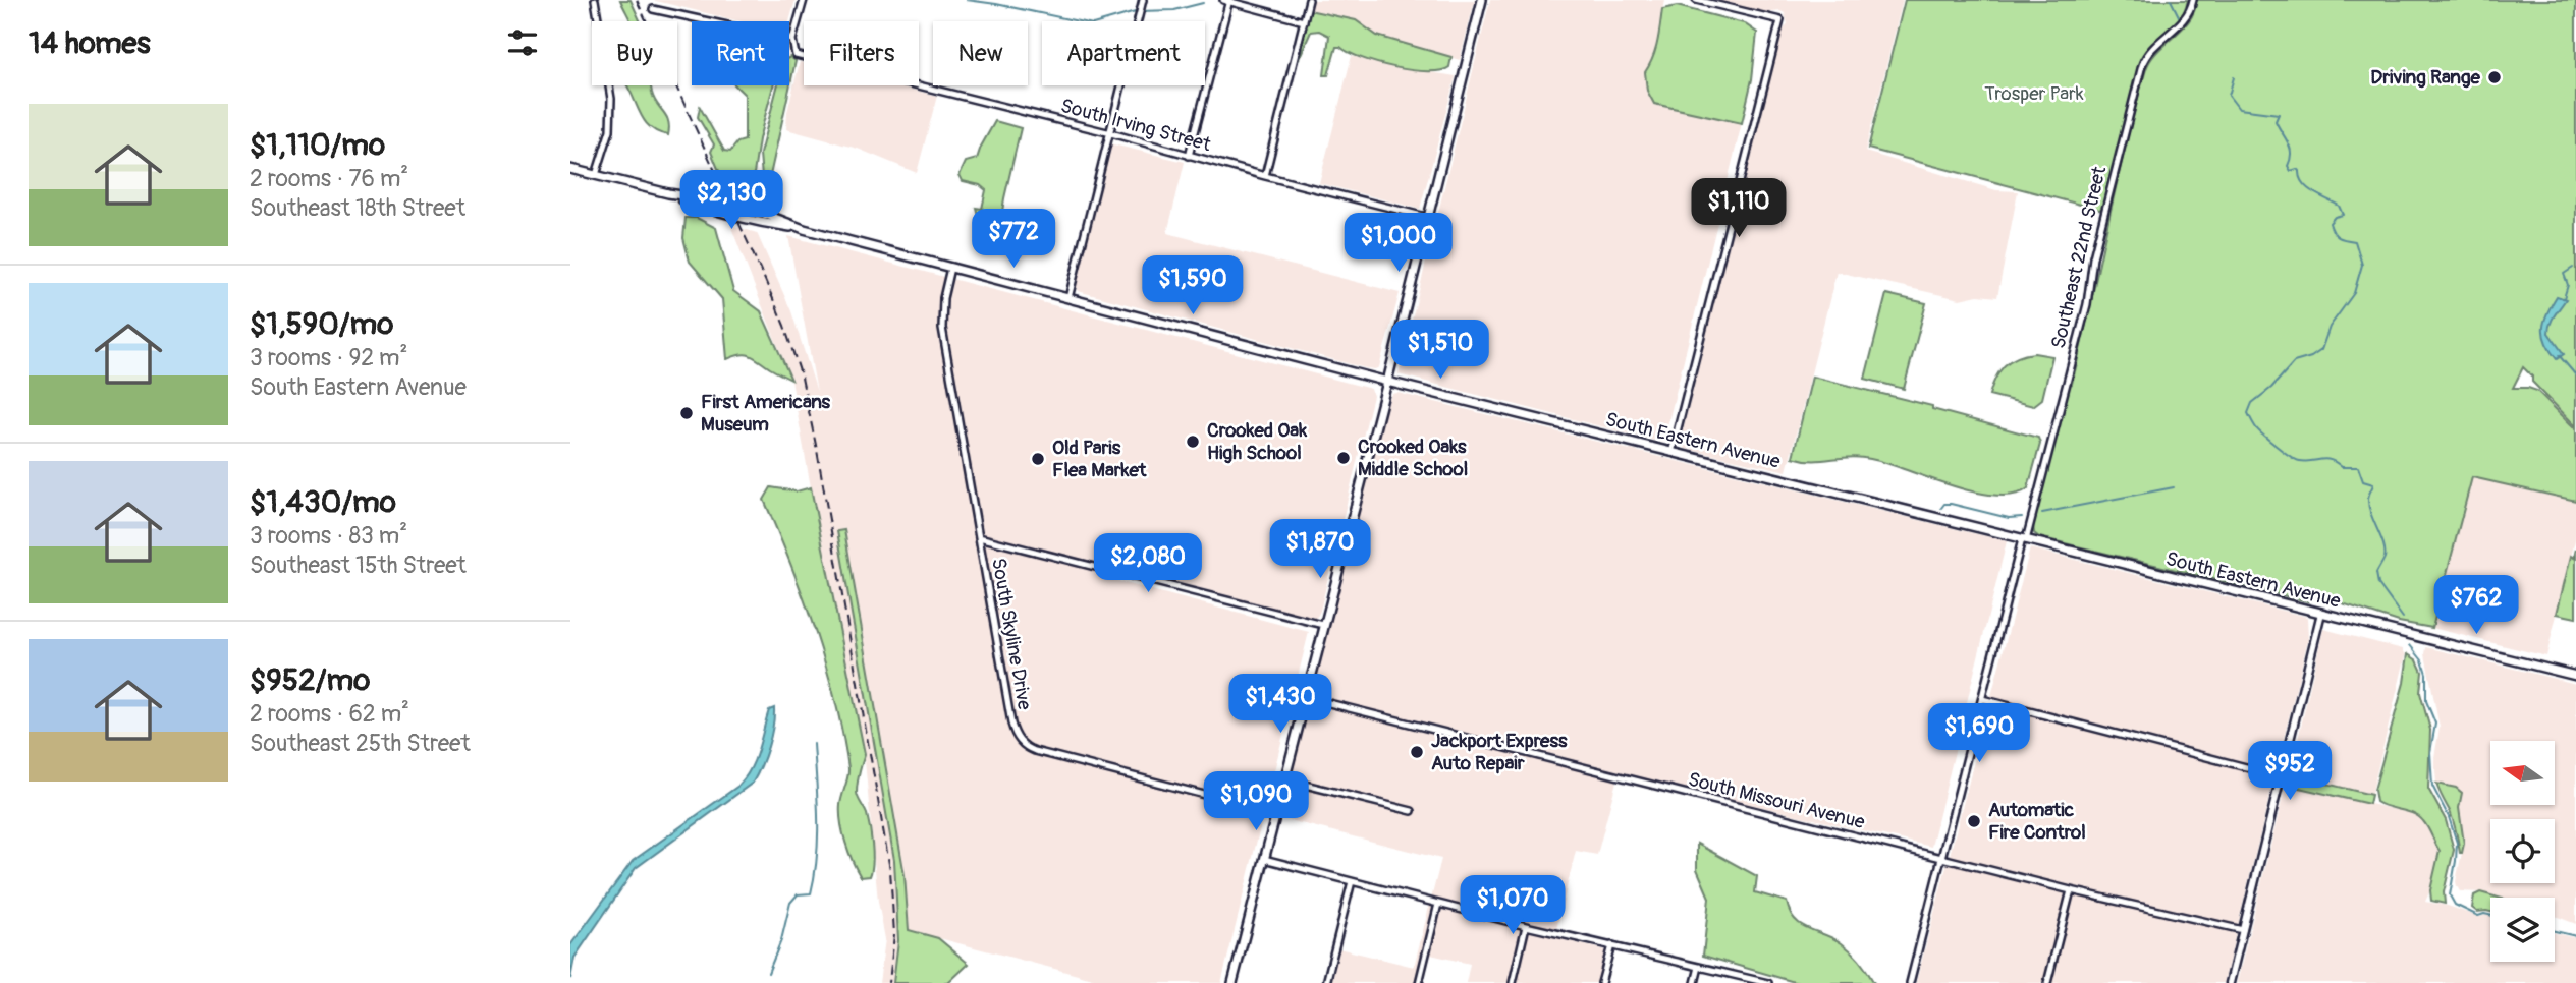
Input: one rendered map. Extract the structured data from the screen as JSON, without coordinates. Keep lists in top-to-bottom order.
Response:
{
  "streets": {
    "main road": ["South Eastern Avenue"],
    "street": [
      "South Irving Street",
      "Southeast 22nd Street",
      "South Skyline Drive",
      "South Missouri Avenue"
    ]
  },
  "crossings": [
    ["Southeast 22nd Street", "South Eastern Avenue"],
    ["Southeast 22nd Street", "South Missouri Avenue"],
    ["South Eastern Avenue", "South Skyline Drive"]
  ],
  "parks": ["Trosper Park"],
  "places": [
    "Driving Range",
    "First Americans Museum",
    "Crooked Oak High School",
    "Crooked Oaks Middle School",
    "Old Paris Flea Market",
    "Jackport Express Auto Repair",
    "Automatic Fire Control"
  ],
  "north": "left",
  "page": {
    "heading": "14 homes",
    "chip": [
      "Buy",
      "Rent",
      "Filters",
      "New",
      "Apartment"
    ],
    "list": [
      {
        "name": "$1,110/mo",
        "note": "2 rooms · 76 m² · Southeast 18th Street"
      },
      {
        "name": "$1,590/mo",
        "note": "3 rooms · 92 m² · South Eastern Avenue"
      },
      {
        "name": "$1,430/mo",
        "note": "3 rooms · 83 m² · Southeast 15th Street"
      },
      {
        "name": "$952/mo",
        "note": "2 rooms · 62 m² · Southeast 25th Street"
      }
    ],
    "price": [
      "$2,130",
      "$1,110",
      "$772",
      "$1,000",
      "$1,590",
      "$1,510",
      "$1,870",
      "$2,080",
      "$762",
      "$1,430",
      "$1,690",
      "$952",
      "$1,090",
      "$1,070"
    ]
  }
}
